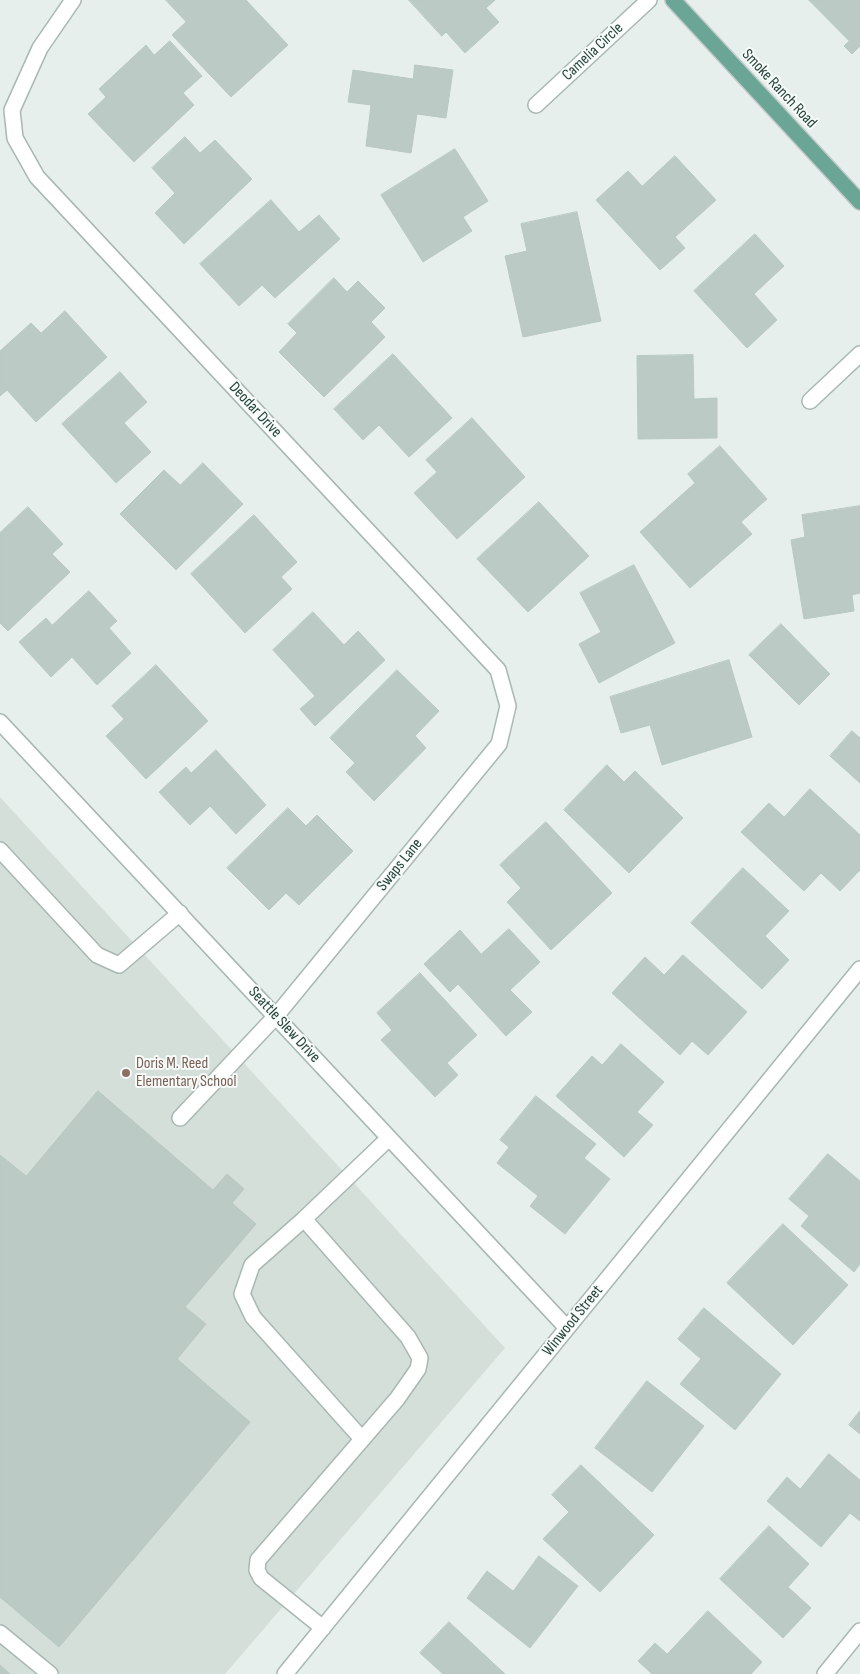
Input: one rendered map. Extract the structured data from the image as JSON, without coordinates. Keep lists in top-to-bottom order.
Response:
{
  "streets": {
    "main road": ["Smoke Ranch Road"],
    "street": [
      "Camelia Circle",
      "Deodar Drive",
      "Swaps Lane",
      "Seattle Slew Drive",
      "Winwood Street"
    ]
  },
  "crossings": [
    ["Deodar Drive", "Swaps Lane"],
    ["Swaps Lane", "Seattle Slew Drive"],
    ["Seattle Slew Drive", "Winwood Street"]
  ],
  "places": ["Doris M. Reed Elementary School"]
}
